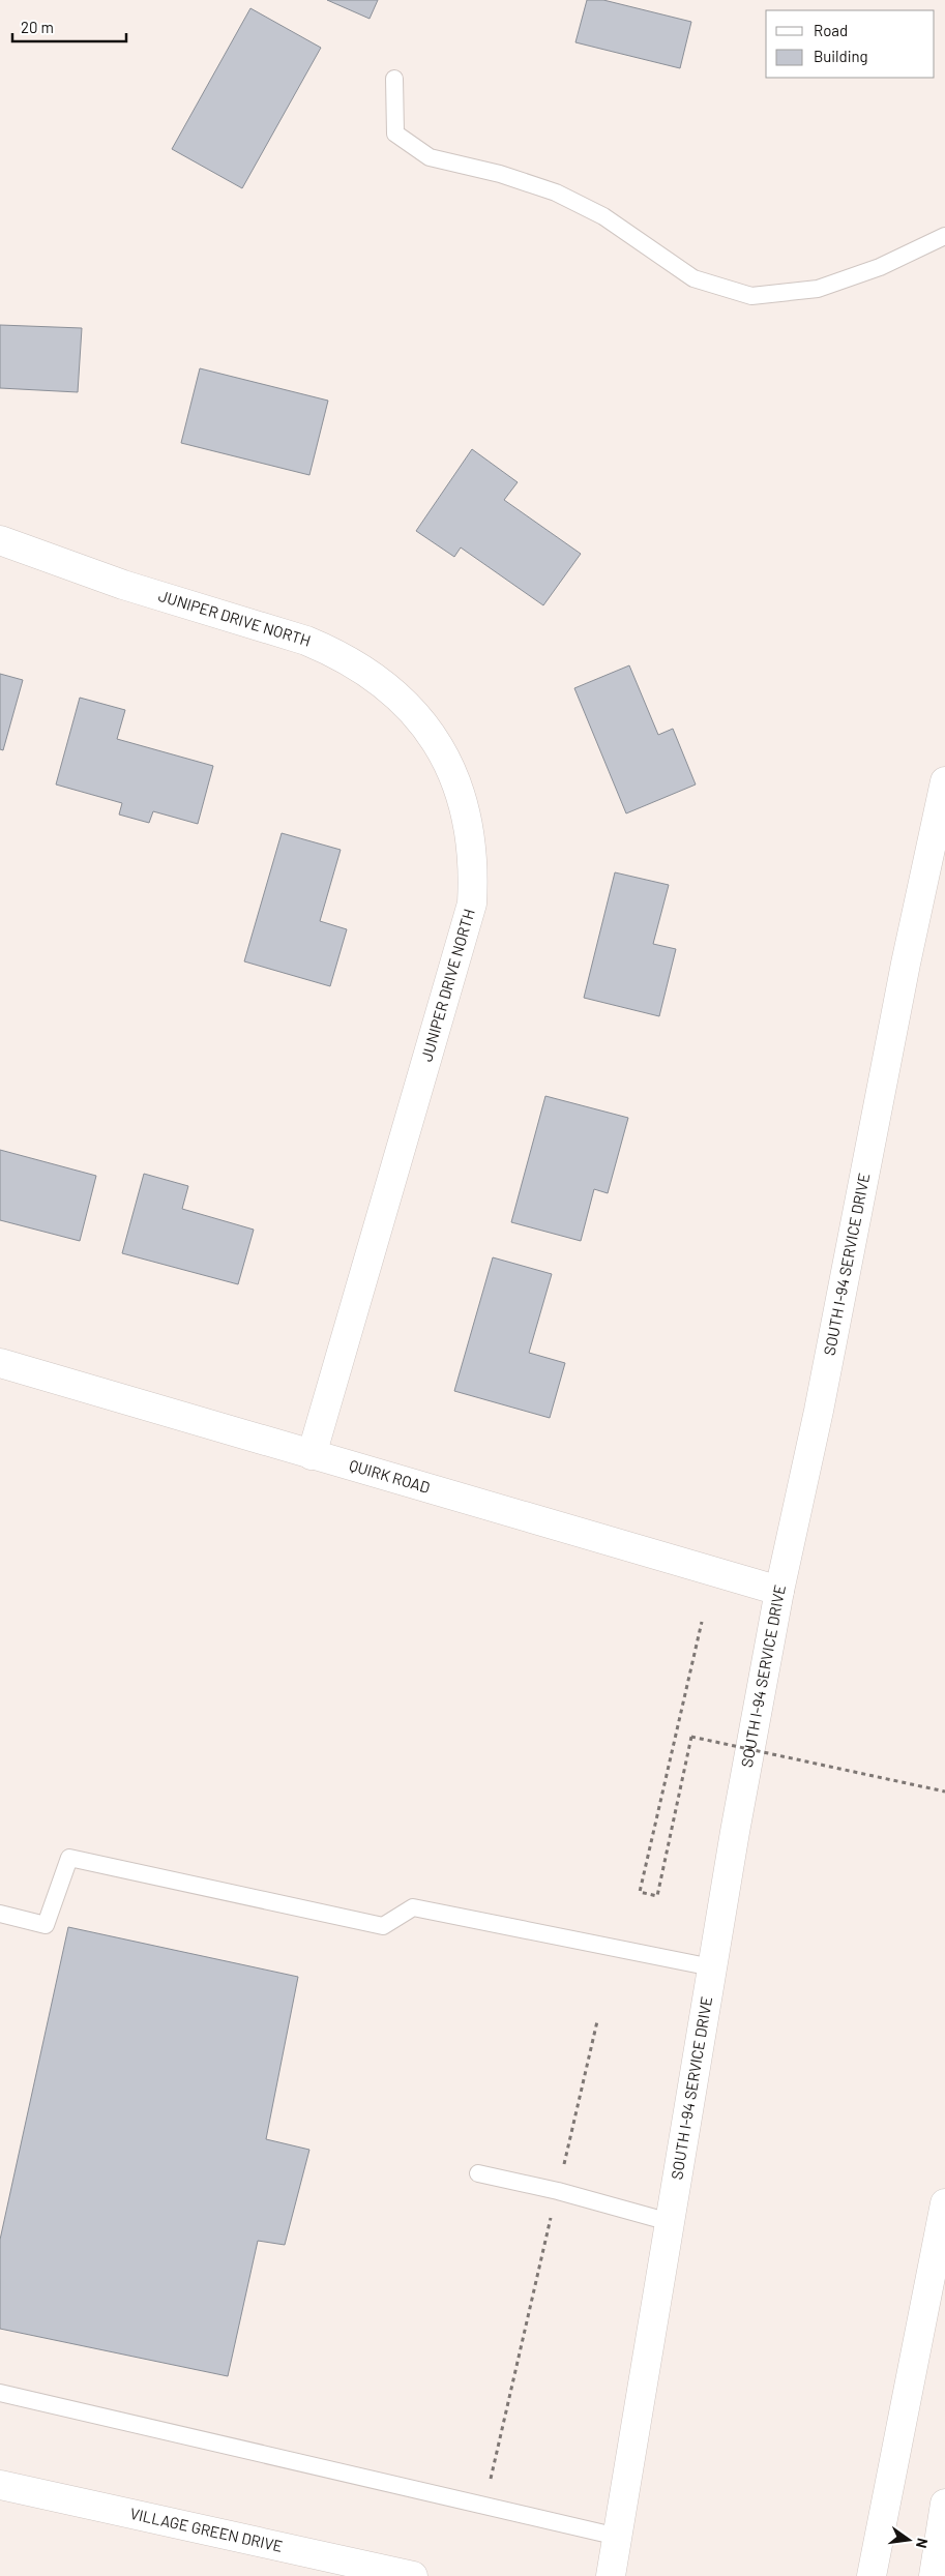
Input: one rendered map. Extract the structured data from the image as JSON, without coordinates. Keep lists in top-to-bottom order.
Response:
{
  "streets": {
    "main road": [
      "JUNIPER DRIVE NORTH",
      "SOUTH I-94 SERVICE DRIVE",
      "QUIRK ROAD",
      "VILLAGE GREEN DRIVE"
    ]
  },
  "crossings": [
    ["JUNIPER DRIVE NORTH", "QUIRK ROAD"],
    ["SOUTH I-94 SERVICE DRIVE", "QUIRK ROAD"]
  ],
  "legend": ["Road", "Building"],
  "scale_bar": "20 m",
  "north": "right"
}
